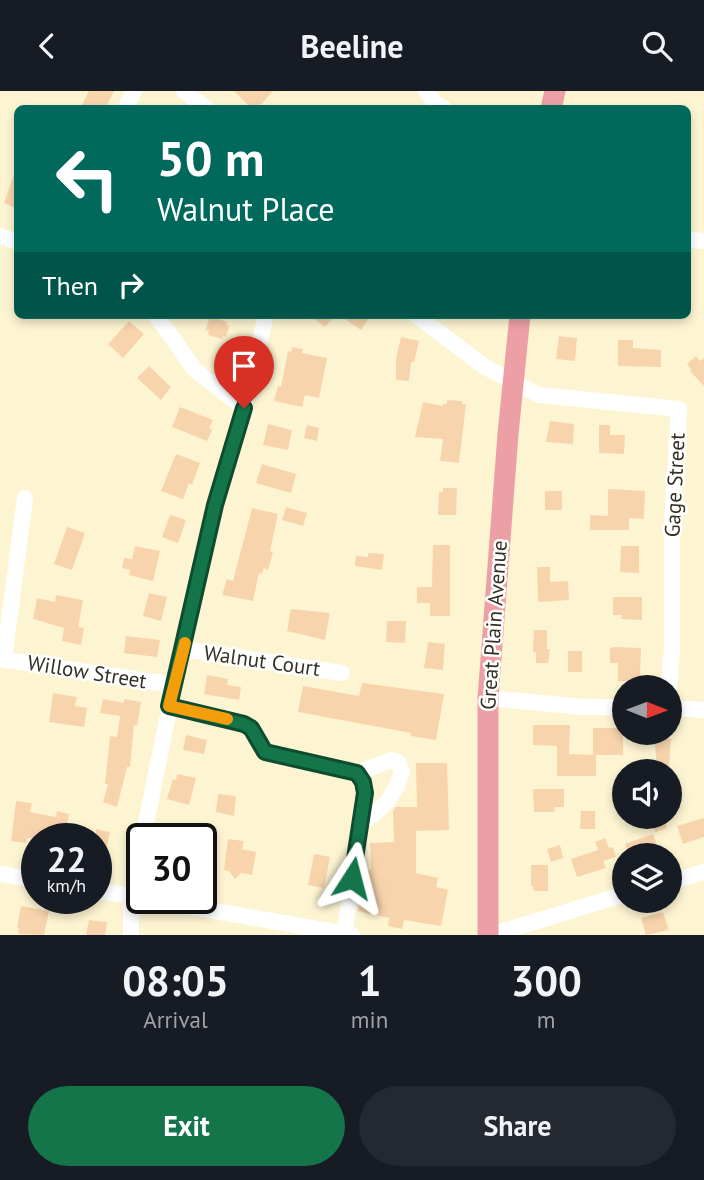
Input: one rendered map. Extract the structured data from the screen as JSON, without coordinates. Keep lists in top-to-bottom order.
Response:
{
  "streets": {
    "main road": ["Great Plain Avenue"],
    "street": ["Gage Street", "Walnut Court", "Willow Street"]
  },
  "crossings": [
    ["Gage Street", "Great Plain Avenue"]
  ],
  "north": "right",
  "page": {
    "header": "Beeline",
    "turn": ["50 m", "Walnut Place"],
    "then": "Then",
    "speed": "22 km/h",
    "limit": "30",
    "eta": [
      "08:05",
      "Arrival",
      "1",
      "min",
      "300",
      "m"
    ],
    "buttons": ["Exit", "Share"]
  }
}
